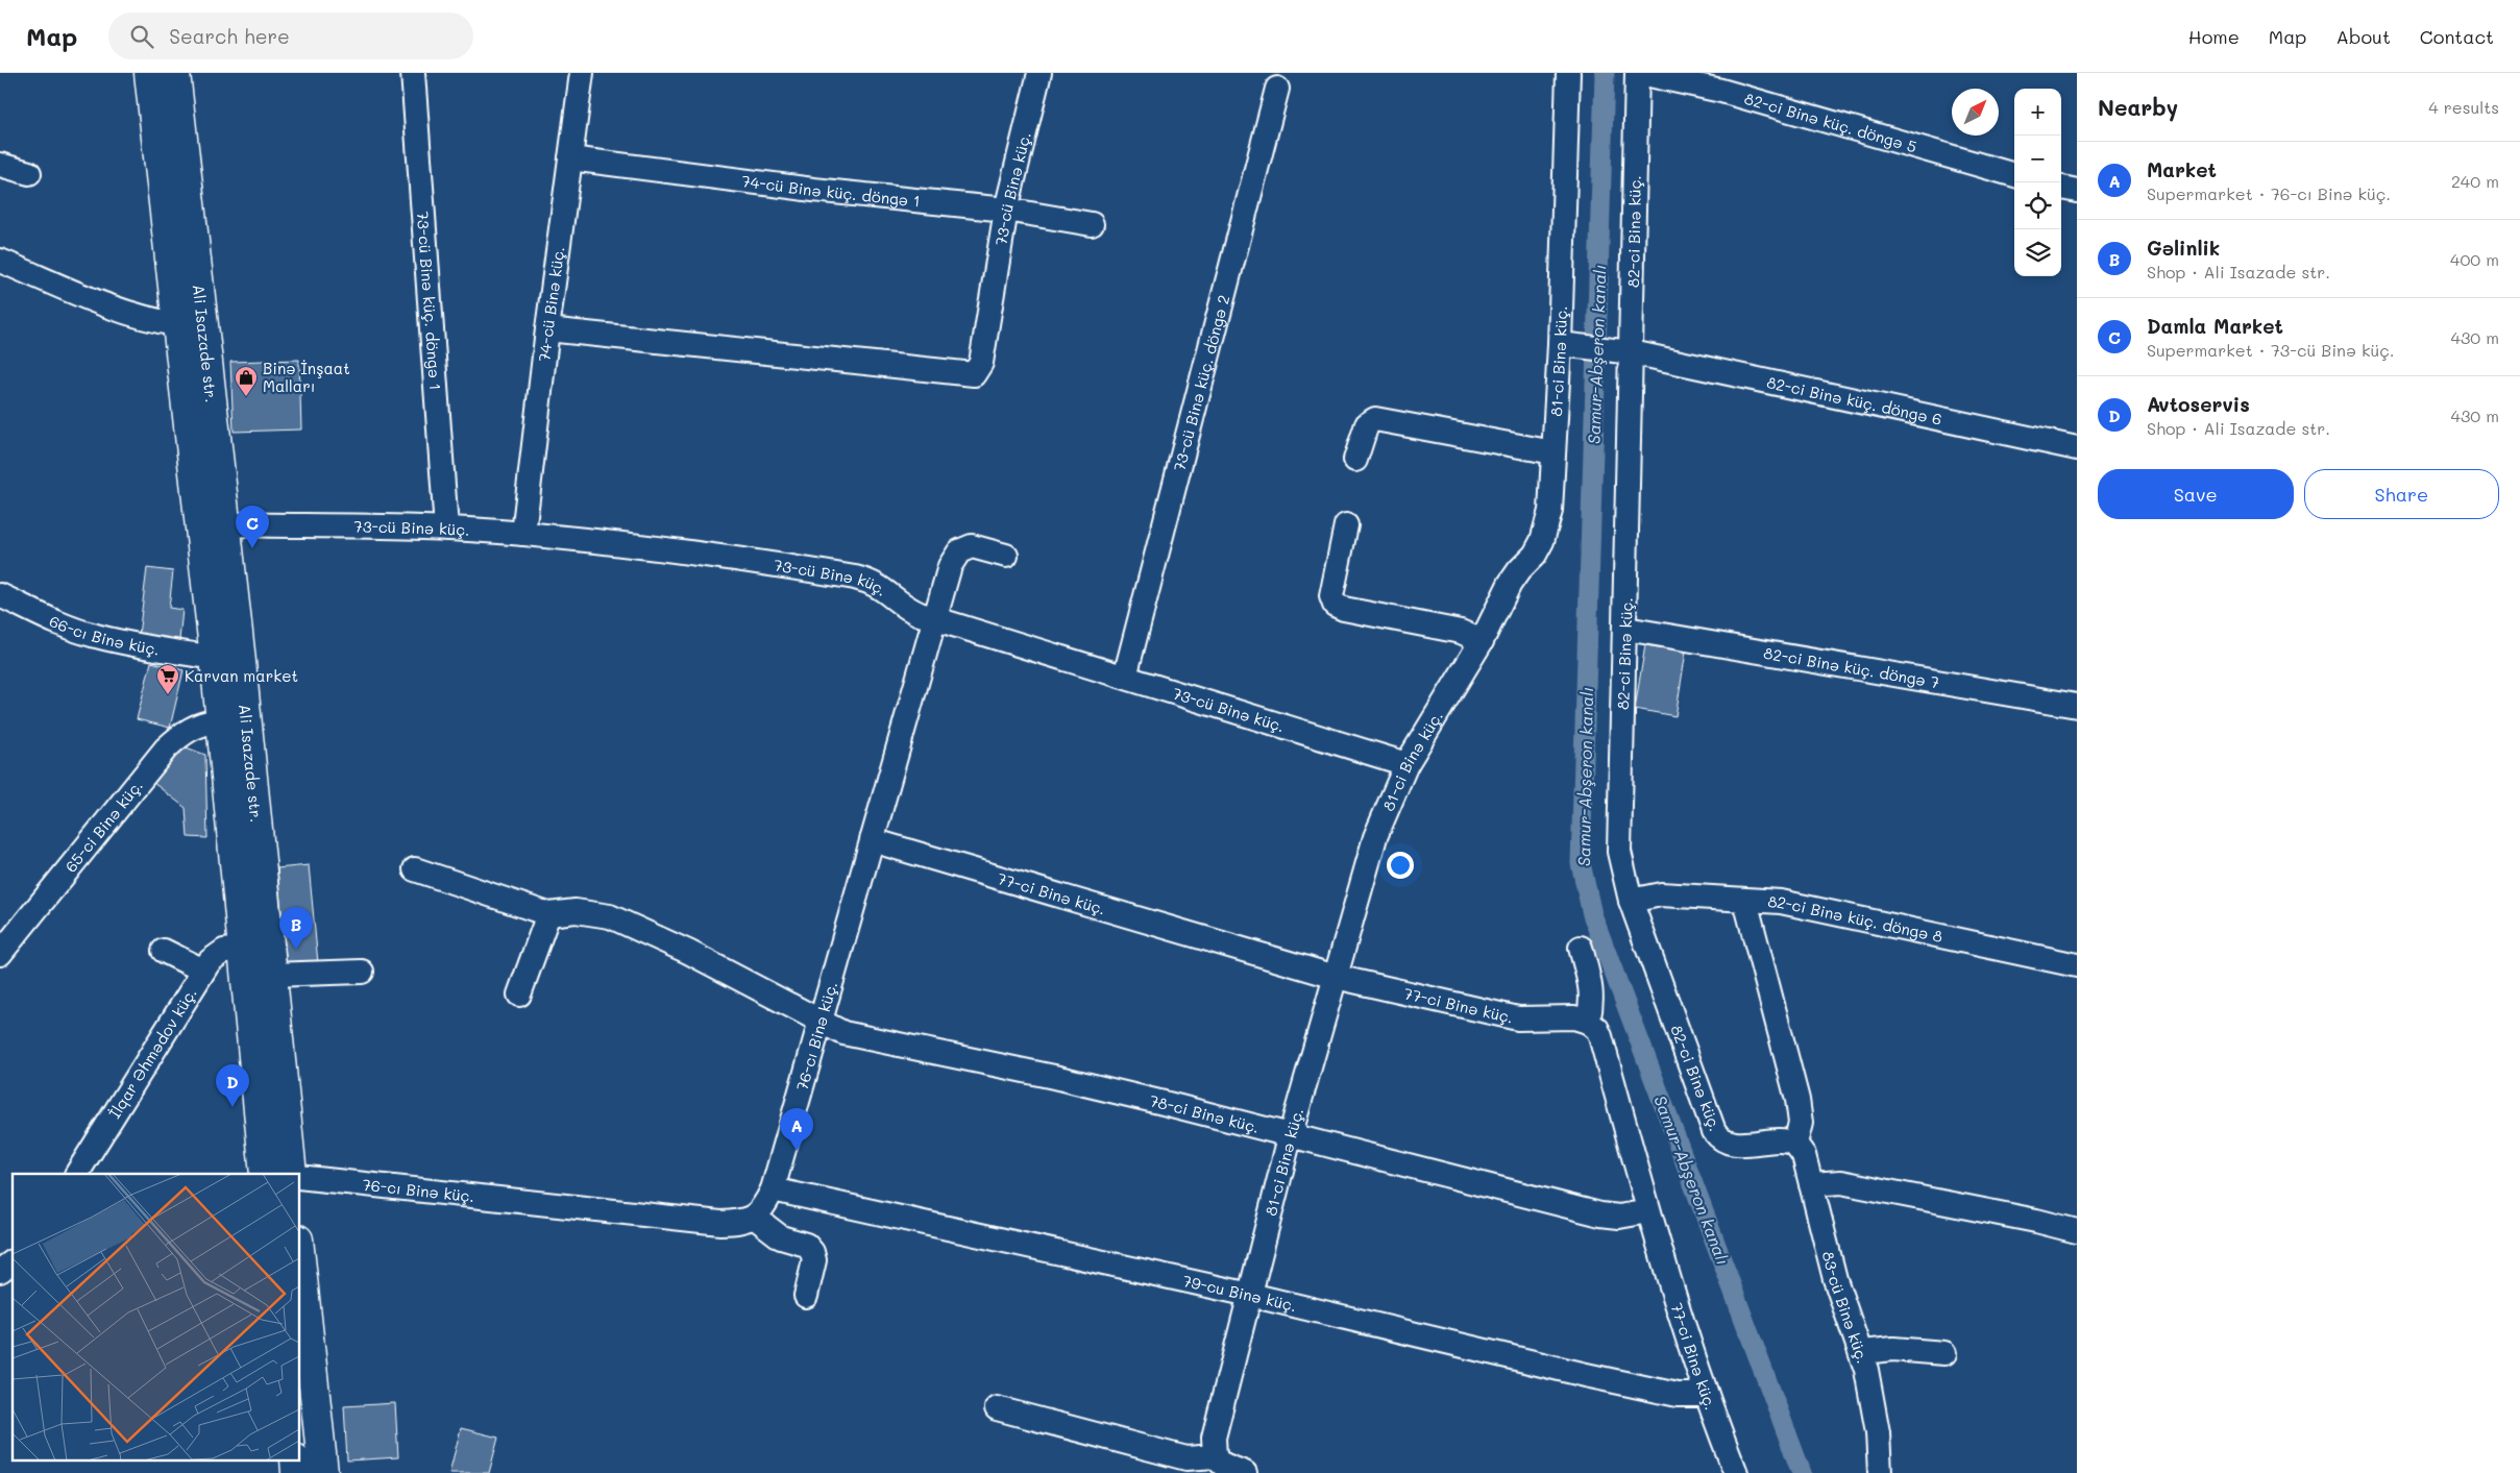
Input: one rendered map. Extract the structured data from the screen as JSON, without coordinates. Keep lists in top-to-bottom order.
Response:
{
  "streets": {
    "main road": ["Ali Isazade str."],
    "street": [
      "82-ci Binə küç. döngə 5",
      "73-cü Binə küç.",
      "74-cü Binə küç. döngə 1",
      "82-ci Binə küç.",
      "73-cü Binə küç. döngə 1",
      "74-cü Binə küç.",
      "81-ci Binə küç.",
      "73-cü Binə küç. döngə 2",
      "82-ci Binə küç. döngə 6",
      "66-cı Binə küç.",
      "82-ci Binə küç. döngə 7",
      "65-ci Binə küç.",
      "77-ci Binə küç.",
      "82-ci Binə küç. döngə 8",
      "76-cı Binə küç.",
      "İlqar Əhmədov küç.",
      "78-ci Binə küç.",
      "79-cu Binə küç.",
      "83-cü Binə küç."
    ]
  },
  "crossings": [
    ["82-ci Binə küç. döngə 5", "82-ci Binə küç."],
    ["73-cü Binə küç.", "74-cü Binə küç. döngə 1"],
    ["73-cü Binə küç.", "73-cü Binə küç. döngə 1"],
    ["73-cü Binə küç.", "74-cü Binə küç."],
    ["73-cü Binə küç.", "Ali Isazade str."],
    ["73-cü Binə küç.", "81-ci Binə küç."],
    ["73-cü Binə küç.", "73-cü Binə küç. döngə 2"],
    ["73-cü Binə küç.", "76-cı Binə küç."],
    ["74-cü Binə küç. döngə 1", "74-cü Binə küç."],
    ["82-ci Binə küç.", "82-ci Binə küç. döngə 6"],
    ["82-ci Binə küç.", "82-ci Binə küç. döngə 7"],
    ["82-ci Binə küç.", "82-ci Binə küç. döngə 8"],
    ["82-ci Binə küç.", "83-cü Binə küç."],
    ["Ali Isazade str.", "66-cı Binə küç."],
    ["Ali Isazade str.", "65-ci Binə küç."],
    ["Ali Isazade str.", "İlqar Əhmədov küç."],
    ["81-ci Binə küç.", "82-ci Binə küç. döngə 6"],
    ["81-ci Binə küç.", "77-ci Binə küç."],
    ["81-ci Binə küç.", "78-ci Binə küç."],
    ["81-ci Binə küç.", "79-cu Binə küç."],
    ["77-ci Binə küç.", "76-cı Binə küç."],
    ["77-ci Binə küç.", "78-ci Binə küç."],
    ["77-ci Binə küç.", "79-cu Binə küç."],
    ["76-cı Binə küç.", "78-ci Binə küç."],
    ["76-cı Binə küç.", "79-cu Binə küç."]
  ],
  "water": ["Samur-Abşeron kanalı"],
  "places": {
    "shop": ["Binə İnşaat Malları"],
    "supermarket": ["Karvan market"]
  },
  "north": "top right",
  "page": {
    "header": "Map",
    "search": "Search here",
    "nav": [
      "Home",
      "Map",
      "About",
      "Contact"
    ],
    "heading": ["Nearby", "4 results"],
    "map_buttons": ["+", "−"],
    "list": [
      {
        "mark": "A",
        "name": "Market",
        "note": "Supermarket · 76-cı Binə küç.",
        "value": "240 m"
      },
      {
        "mark": "B",
        "name": "Gəlinlik",
        "note": "Shop · Ali Isazade str.",
        "value": "400 m"
      },
      {
        "mark": "C",
        "name": "Damla Market",
        "note": "Supermarket · 73-cü Binə küç.",
        "value": "430 m"
      },
      {
        "mark": "D",
        "name": "Avtoservis",
        "note": "Shop · Ali Isazade str.",
        "value": "430 m"
      }
    ],
    "buttons": ["Save", "Share"],
    "pins": [
      "C",
      "B",
      "D",
      "A"
    ]
  }
}
